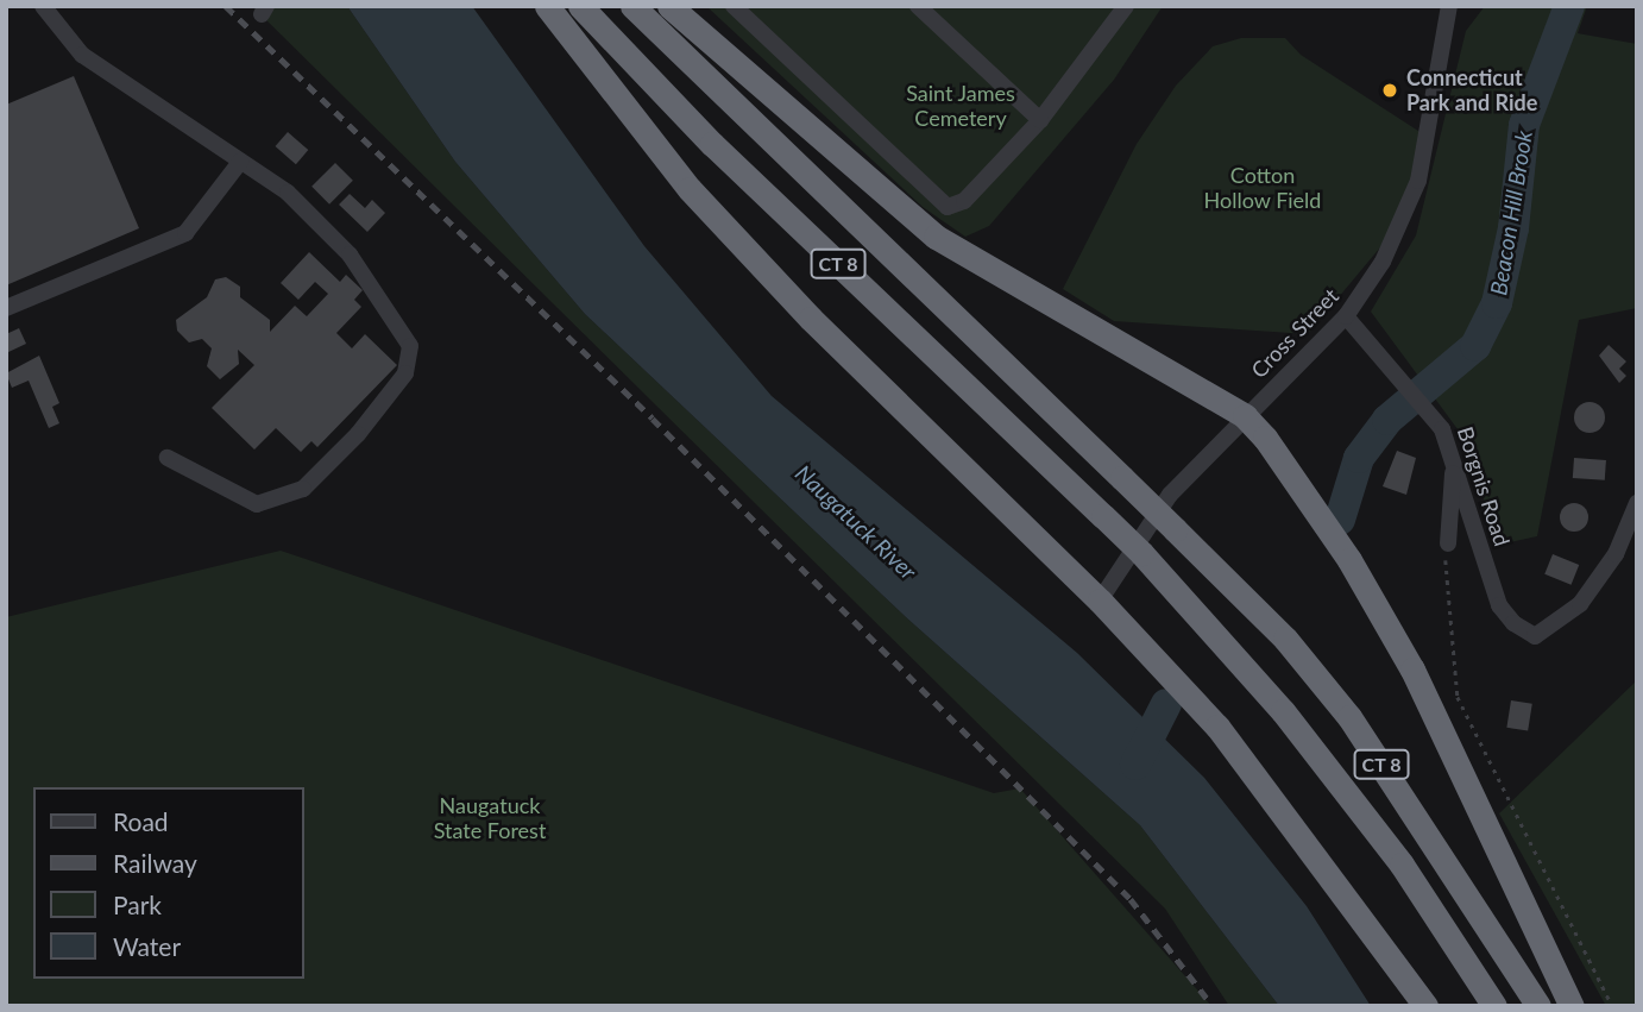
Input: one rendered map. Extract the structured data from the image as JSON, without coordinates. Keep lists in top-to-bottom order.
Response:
{
  "streets": {
    "highway": ["CT 8"],
    "street": ["Cross Street", "Borgnis Road"]
  },
  "crossings": [
    ["Cross Street", "Borgnis Road"]
  ],
  "water": ["Beacon Hill Brook", "Naugatuck River"],
  "parks": ["Saint James Cemetery", "Cotton Hollow Field", "Naugatuck State Forest"],
  "places": ["Connecticut Park and Ride"],
  "legend": [
    "Road",
    "Railway",
    "Park",
    "Water"
  ]
}
